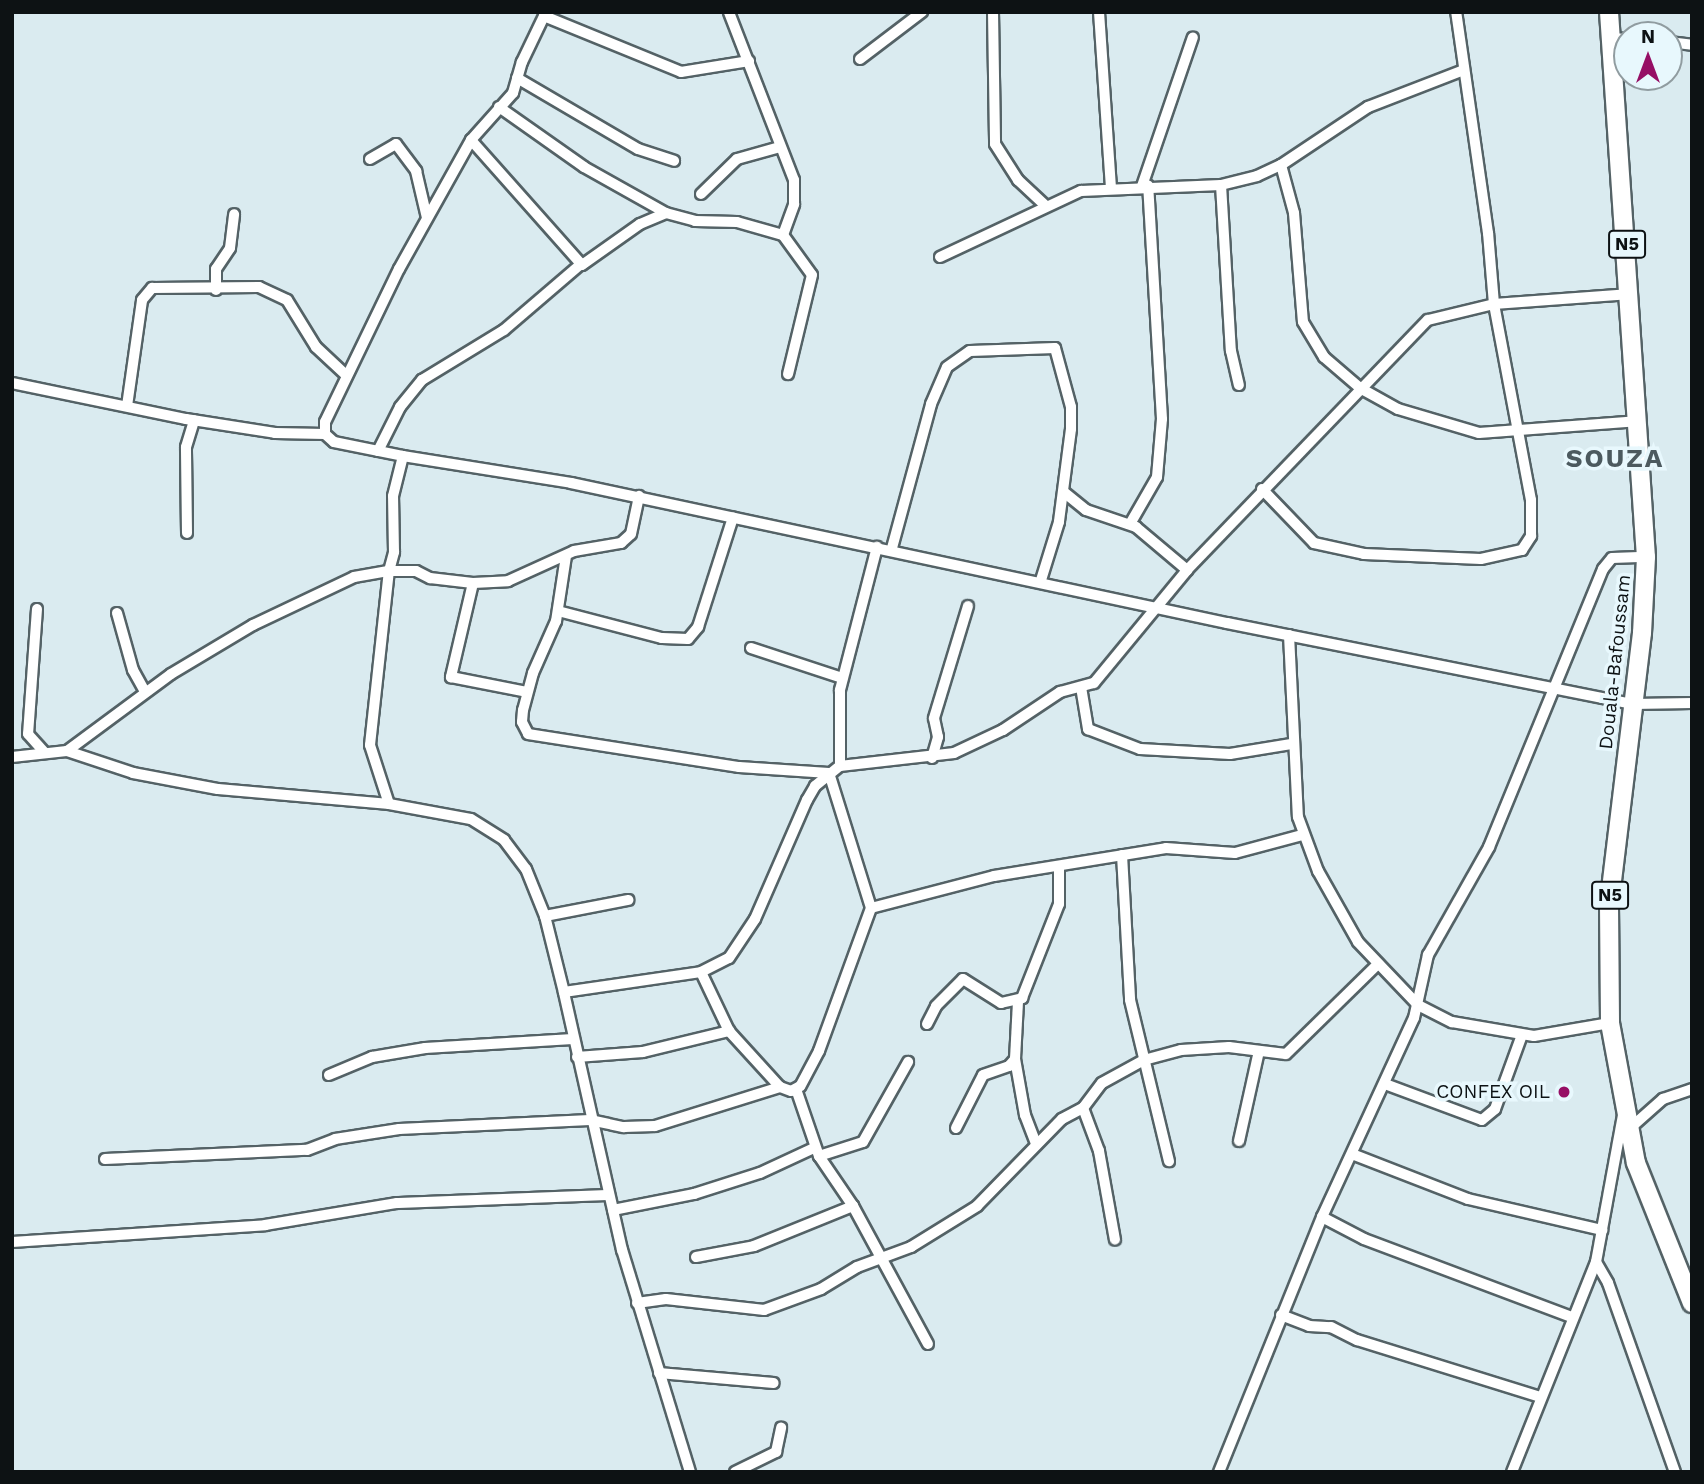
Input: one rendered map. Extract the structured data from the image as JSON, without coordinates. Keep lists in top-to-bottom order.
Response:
{
  "streets": {
    "highway": ["N5", "Douala-Bafoussam"]
  },
  "districts": ["SOUZA"],
  "places": ["CONFEX OIL"],
  "north": "top"
}
